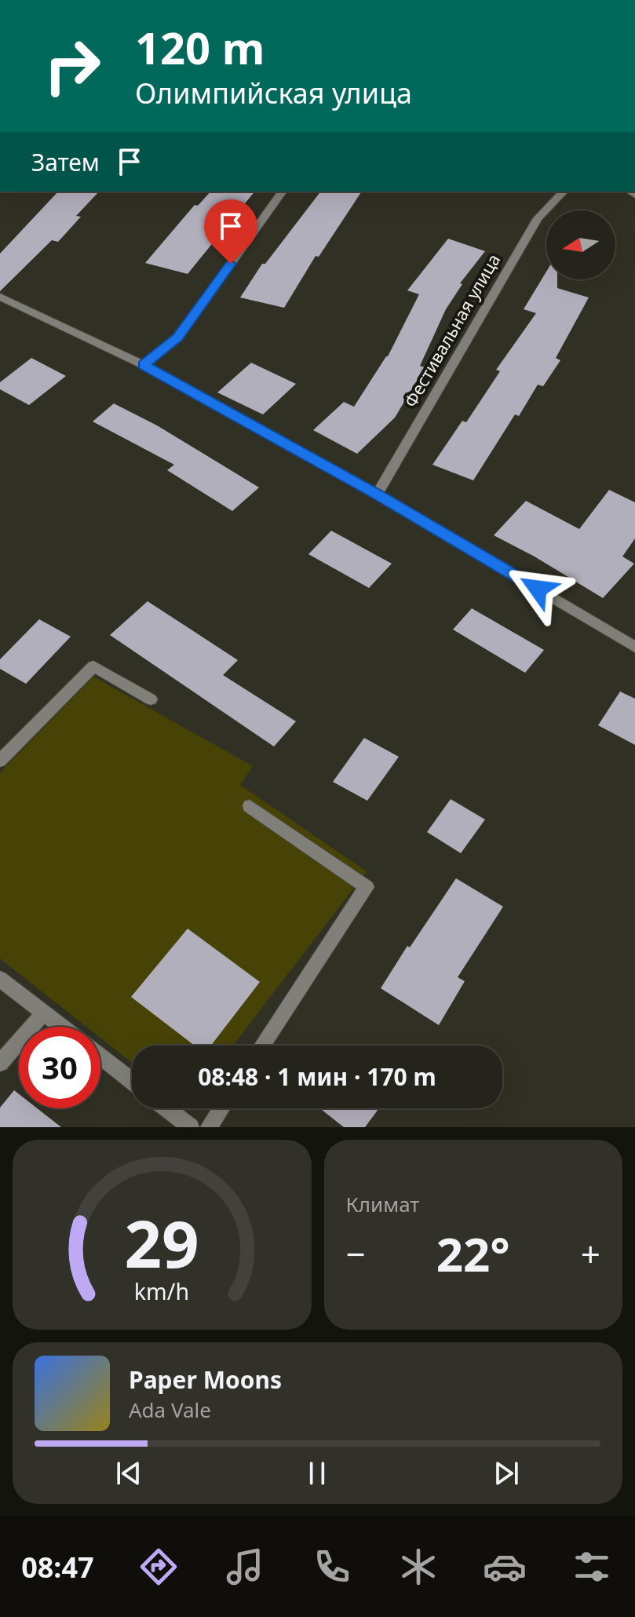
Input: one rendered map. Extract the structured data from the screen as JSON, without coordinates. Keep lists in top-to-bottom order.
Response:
{
  "streets": {
    "street": ["Фестивальная улица"]
  },
  "north": "left",
  "page": {
    "turn": ["120 m", "Олимпийская улица"],
    "then": "Затем",
    "limit": "30",
    "trip": "08:48 · 1 мин · 170 m",
    "tile": "Климат",
    "heat": ["−", "22°", "+"],
    "song": ["Paper Moons", "Ada Vale"],
    "tabs": "08:47",
    "gauge": ["29", "km/h"]
  }
}
